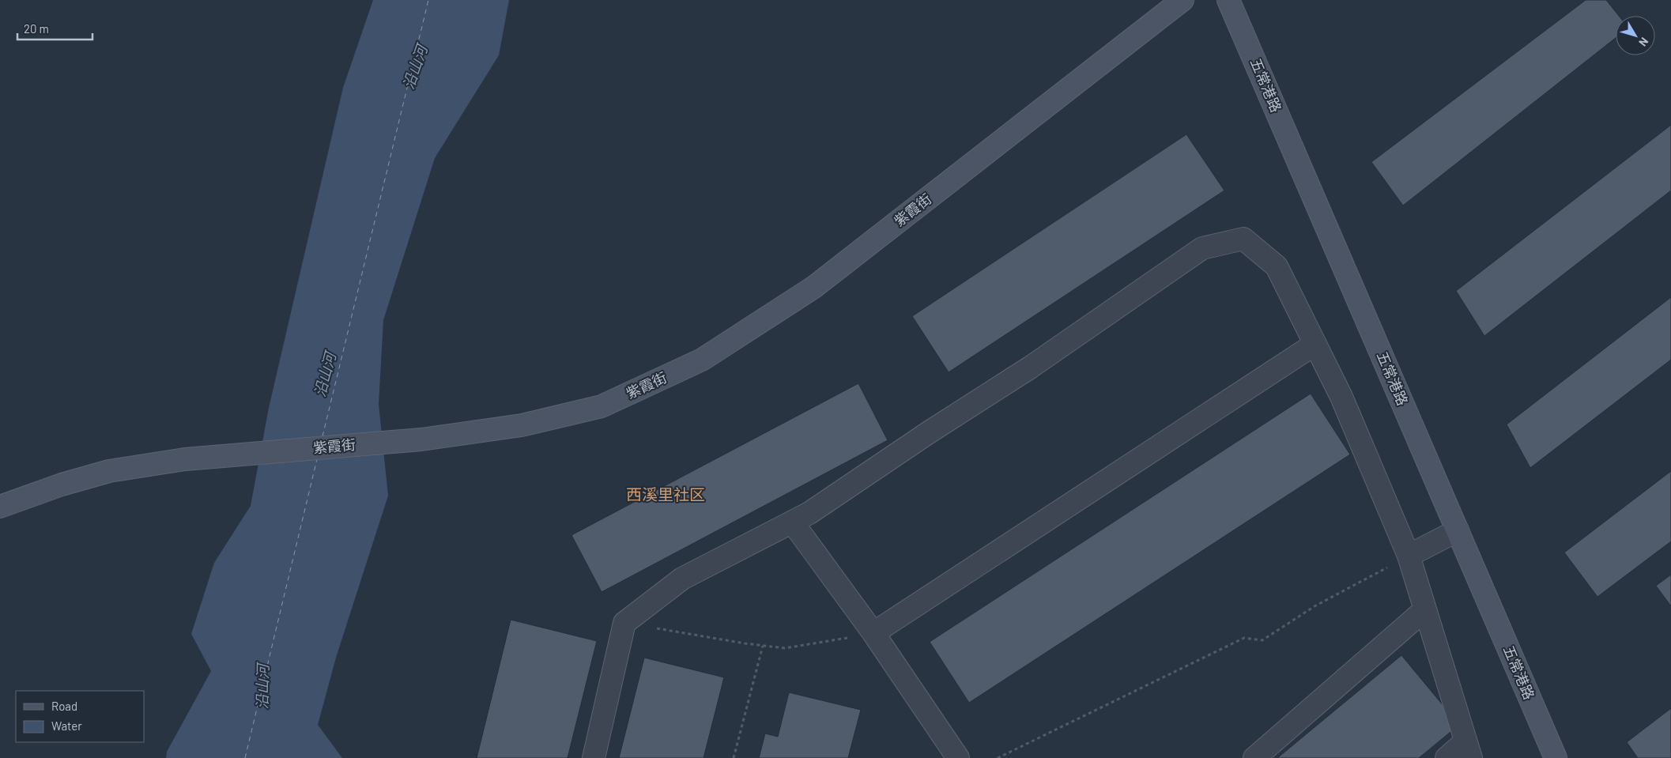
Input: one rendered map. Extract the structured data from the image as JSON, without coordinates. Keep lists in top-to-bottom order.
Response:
{
  "streets": {
    "street": ["五常港路", "紫霞街"]
  },
  "districts": ["西溪里社区"],
  "water": ["沿山河"],
  "legend": ["Road", "Water"],
  "scale_bar": "20 m",
  "north": "bottom right"
}
